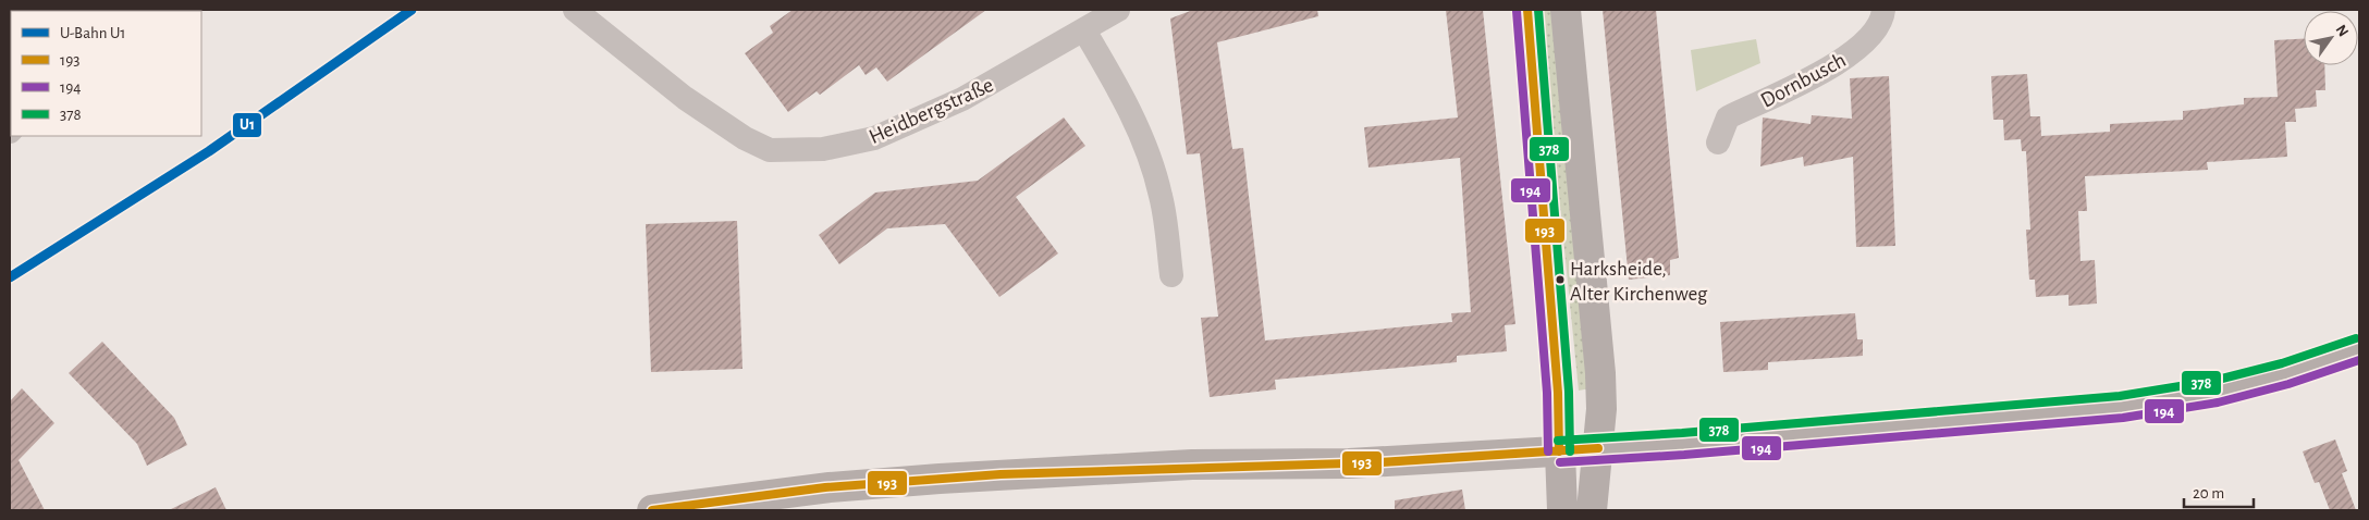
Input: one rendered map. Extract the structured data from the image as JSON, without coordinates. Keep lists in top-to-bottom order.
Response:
{
  "streets": {
    "street": ["Dornbusch", "Heidbergstraße"]
  },
  "places": ["Harksheide, Alter Kirchenweg"],
  "lines": [
    "metro line U1",
    "transit line 193",
    "transit line 378",
    "transit line 194"
  ],
  "legend": [
    "U-Bahn U1",
    "193",
    "194",
    "378"
  ],
  "scale_bar": "20 m",
  "north": "top right"
}
